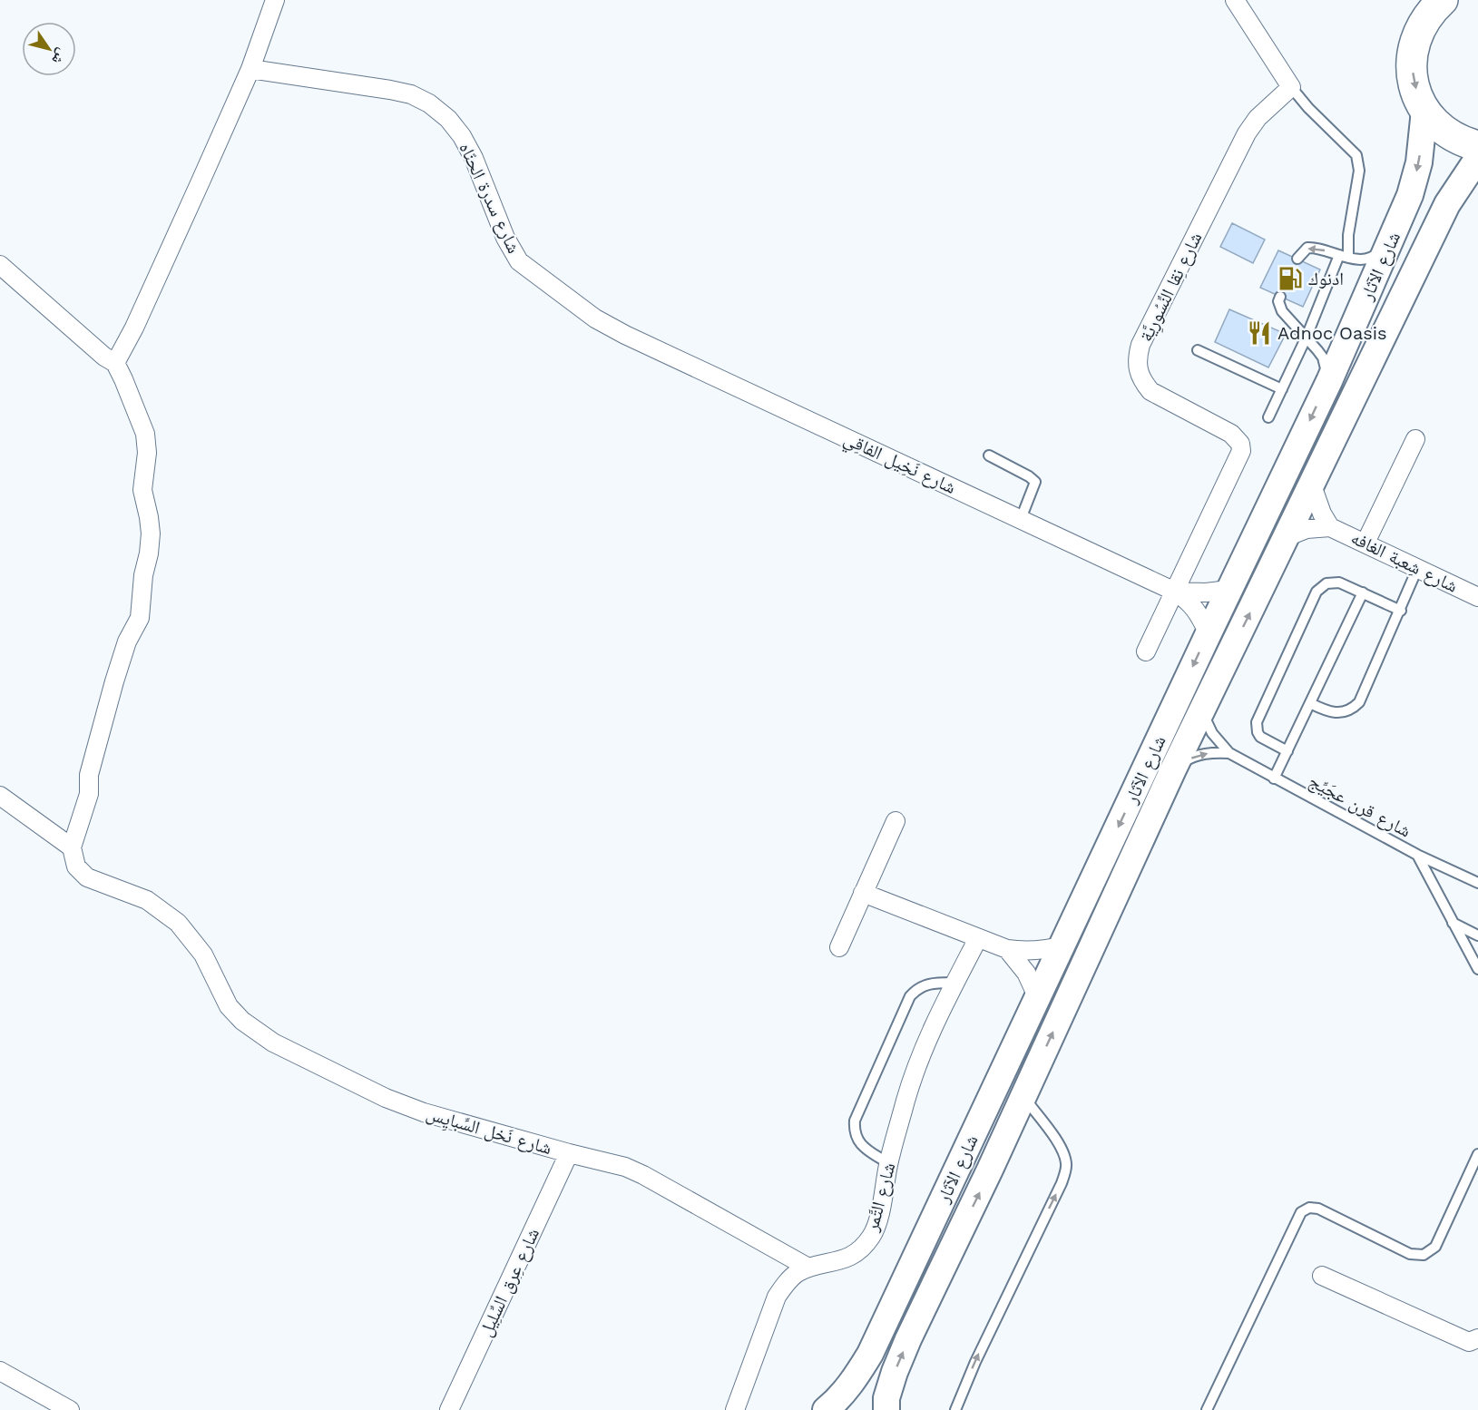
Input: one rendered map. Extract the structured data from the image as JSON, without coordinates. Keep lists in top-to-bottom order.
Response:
{
  "streets": {
    "street": [
      "شارع سدرة الحنّاه",
      "شارع الآثار",
      "شارع نِقا النِّسُورِيَّة",
      "شارع نَخِيل الفاقِي",
      "شارع شِعبة الغافه",
      "شارع نَخل السِّبايِس",
      "شارع التَّمر",
      "شارع عِرق السِّلِيل"
    ],
    "lane": ["شارع قرن عجَيِّج"]
  },
  "crossings": [
    ["شارع سدرة الحنّاه", "شارع نَخِيل الفاقِي"],
    ["شارع الآثار", "شارع نَخِيل الفاقِي"],
    ["شارع الآثار", "شارع شِعبة الغافه"],
    ["شارع الآثار", "شارع قرن عجَيِّج"],
    ["شارع نِقا النِّسُورِيَّة", "شارع نَخِيل الفاقِي"],
    ["شارع نَخل السِّبايِس", "شارع التَّمر"],
    ["شارع نَخل السِّبايِس", "شارع عِرق السِّلِيل"]
  ],
  "places": {
    "fuel station": ["ادنوك"],
    "restaurant": ["Adnoc Oasis"]
  },
  "north": "bottom right"
}
